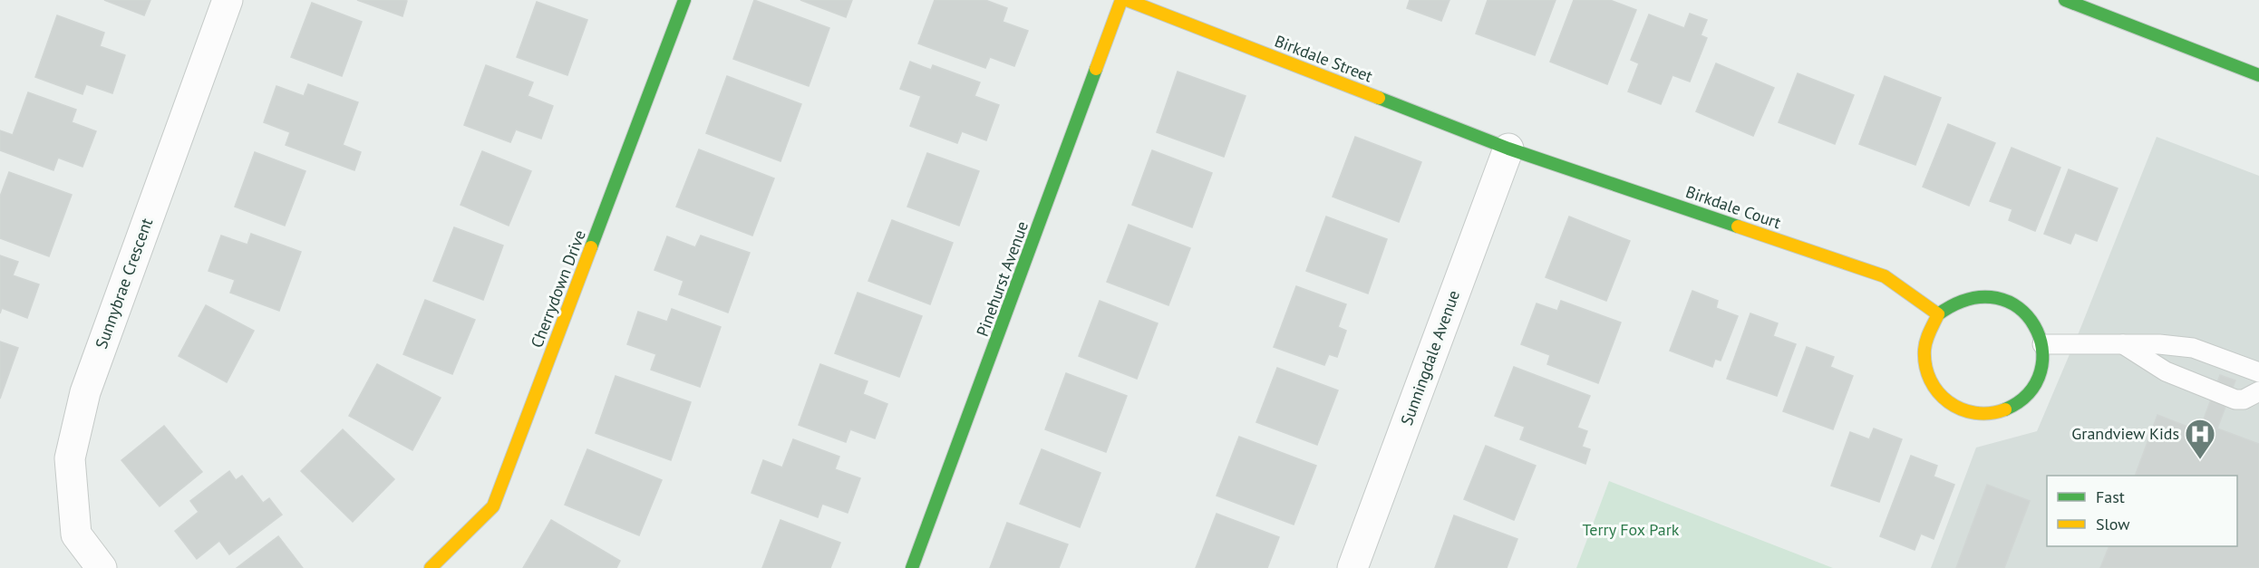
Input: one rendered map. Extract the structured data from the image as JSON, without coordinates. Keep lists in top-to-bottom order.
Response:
{
  "streets": {
    "street": [
      "Birkdale Street",
      "Birkdale Court",
      "Pinehurst Avenue",
      "Sunnybrae Crescent",
      "Cherrydown Drive",
      "Sunningdale Avenue"
    ]
  },
  "crossings": [
    ["Birkdale Street", "Birkdale Court"],
    ["Birkdale Street", "Sunningdale Avenue"],
    ["Birkdale Court", "Sunningdale Avenue"]
  ],
  "parks": ["Terry Fox Park"],
  "places": {
    "hospital": ["Grandview Kids"]
  },
  "legend": ["Fast", "Slow"]
}
